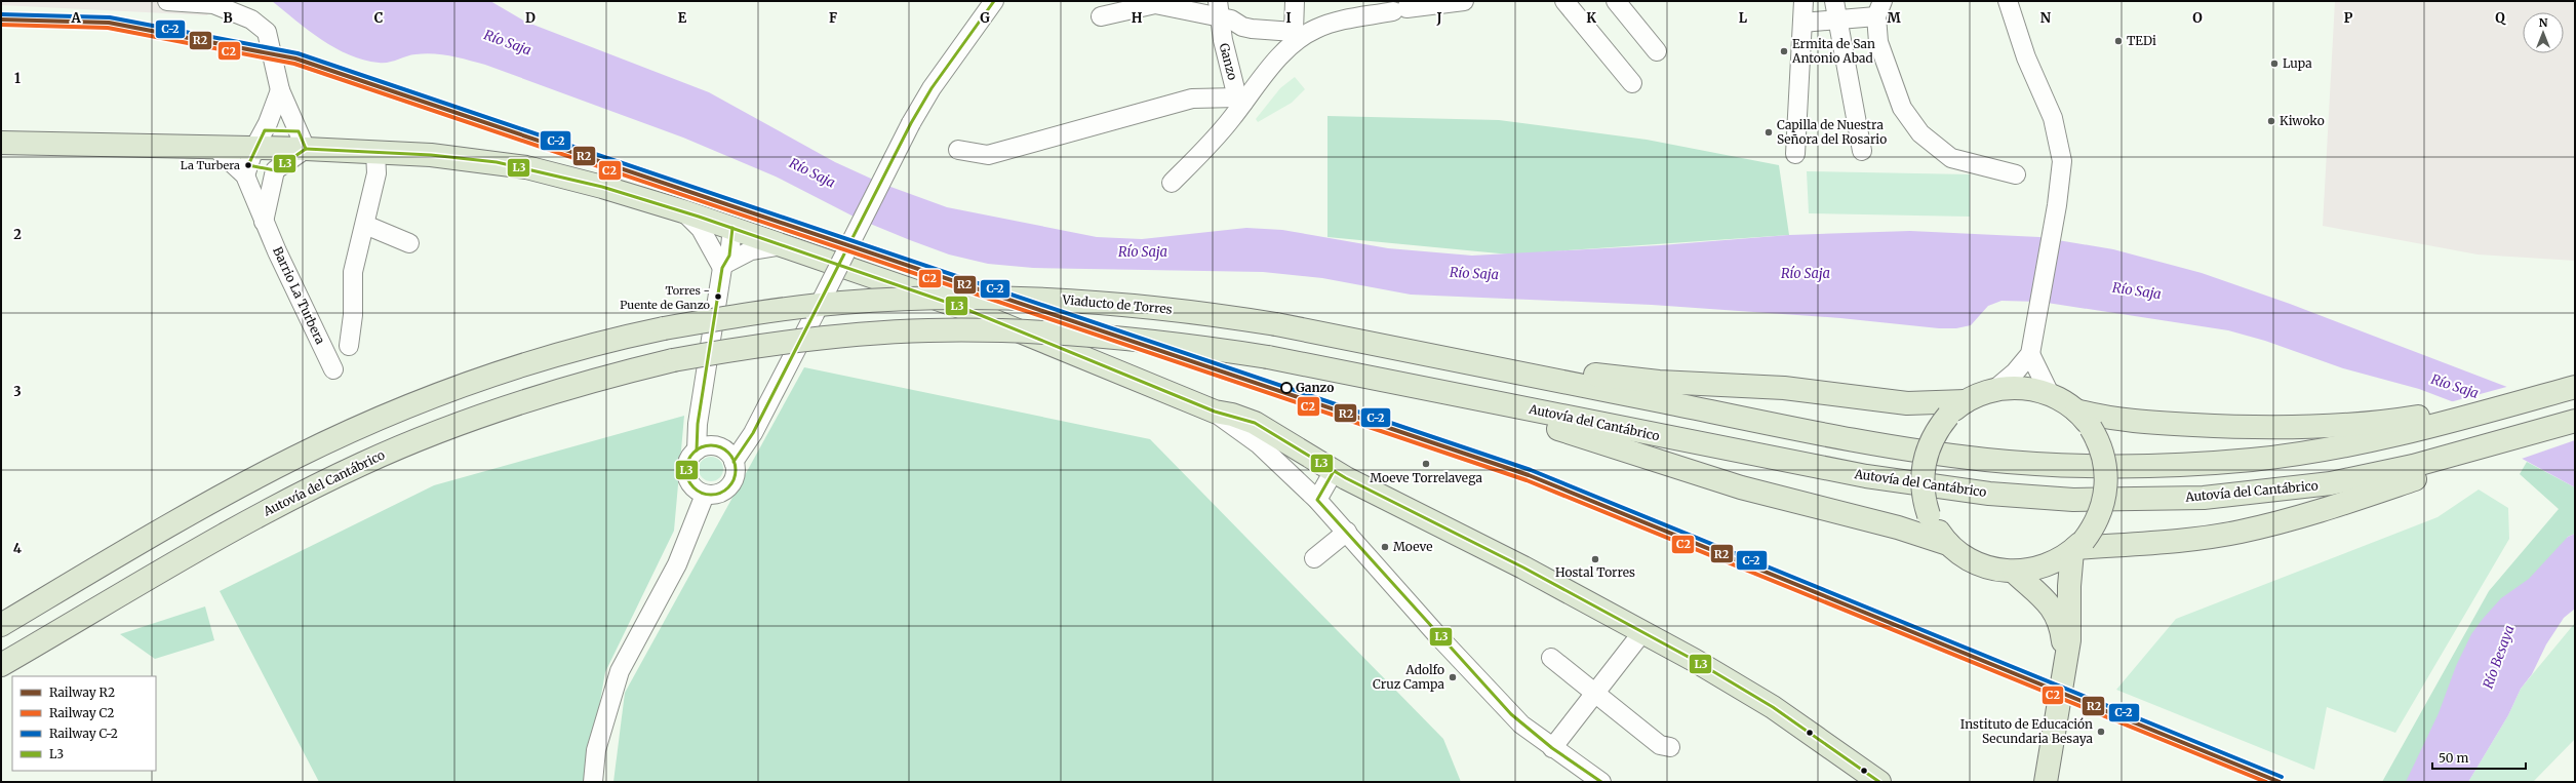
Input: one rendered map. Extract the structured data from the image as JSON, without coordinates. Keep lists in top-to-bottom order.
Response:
{
  "streets": {
    "highway": ["Viaducto de Torres", "Autovía del Cantábrico"],
    "street": ["Ganzo", "Barrio La Turbera"]
  },
  "water": ["Río Saja", "Río Besaya"],
  "places": [
    "TEDi",
    "Ermita de San Antonio Abad",
    "Lupa",
    "Kiwoko",
    "Capilla de Nuestra Señora del Rosario",
    "La Turbera",
    "Torres - Puente de Ganzo",
    "Ganzo",
    "Moeve Torrelavega",
    "Moeve",
    "Hostal Torres",
    "Adolfo Cruz Campa",
    "Instituto de Educación Secundaria Besaya"
  ],
  "lines": [
    "transit line L3",
    "rail line C-2",
    "rail line R2",
    "rail line C2"
  ],
  "legend": [
    "Railway R2",
    "Railway C2",
    "Railway C-2",
    "L3"
  ],
  "scale_bar": "50 m",
  "north": "top",
  "grid": {
    "columns": [
      "A",
      "B",
      "C",
      "D",
      "E",
      "F",
      "G",
      "H",
      "I",
      "J",
      "K",
      "L",
      "M",
      "N",
      "O",
      "P",
      "Q"
    ],
    "rows": [
      "1",
      "2",
      "3",
      "4"
    ]
  }
}
